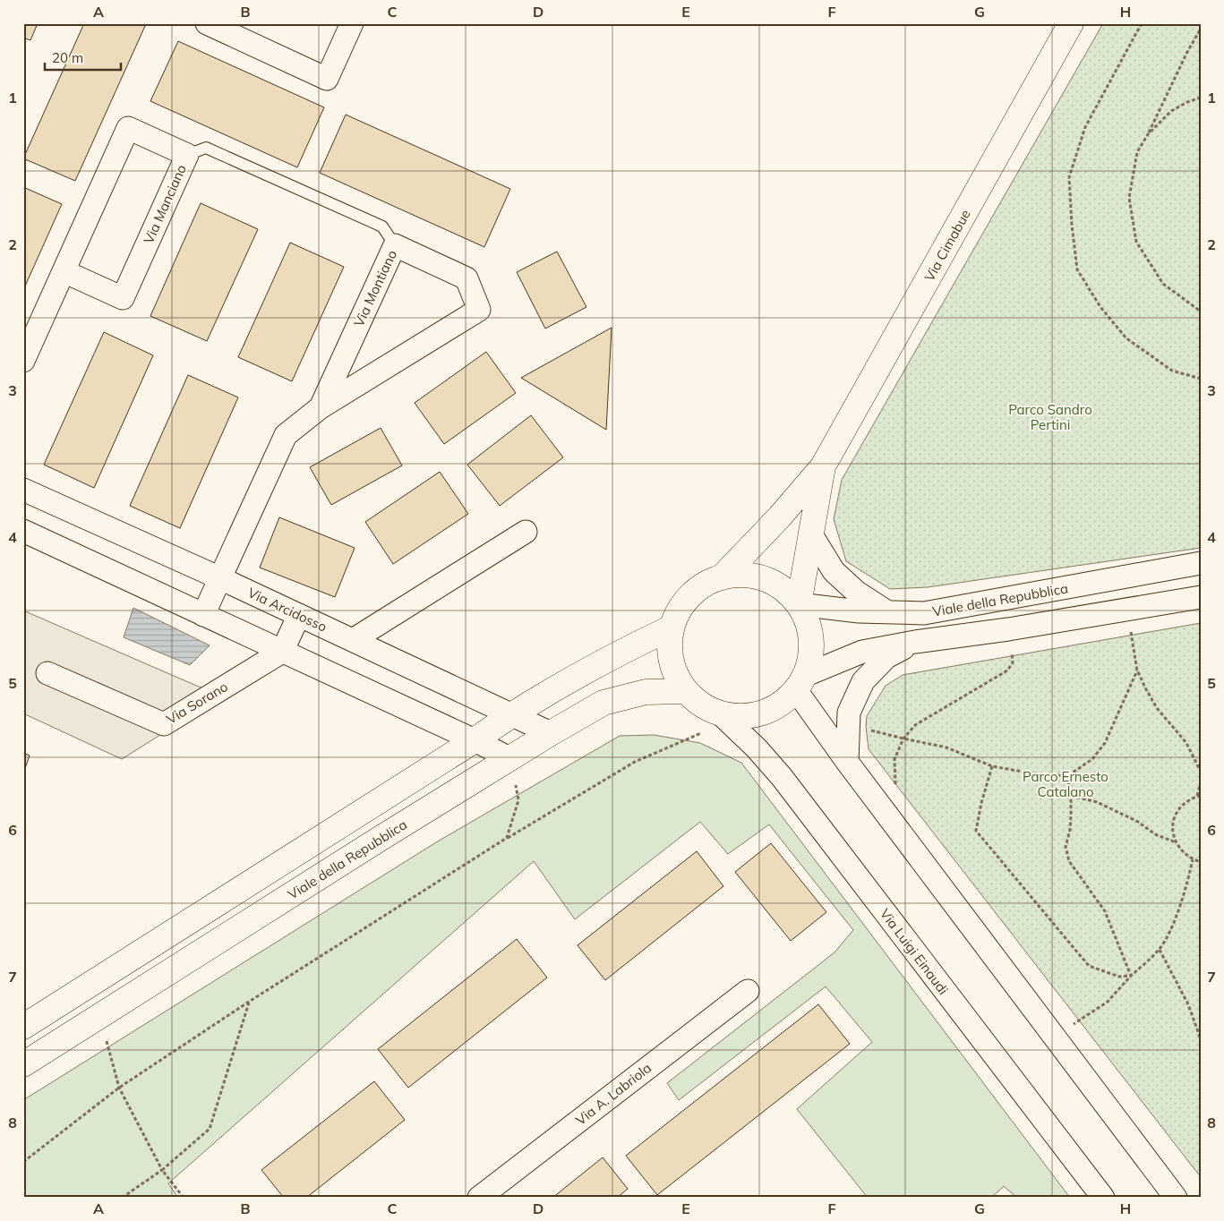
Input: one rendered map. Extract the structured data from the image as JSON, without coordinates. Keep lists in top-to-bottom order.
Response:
{
  "streets": {
    "main road": ["Via Cimabue", "Viale della Repubblica"],
    "street": [
      "Via Manciano",
      "Via Montiano",
      "Via Arcidosso",
      "Via Sorano",
      "Via Luigi Einaudi",
      "Via A. Labriola"
    ]
  },
  "crossings": [
    ["Via Cimabue", "Viale della Repubblica"],
    ["Via Cimabue", "Via Luigi Einaudi"],
    ["Via Montiano", "Via Arcidosso"],
    ["Viale della Repubblica", "Via Arcidosso"],
    ["Viale della Repubblica", "Via Luigi Einaudi"]
  ],
  "parks": ["Parco Sandro Pertini", "Parco Ernesto Catalano"],
  "scale_bar": "20 m",
  "grid": {
    "columns": [
      "A",
      "B",
      "C",
      "D",
      "E",
      "F",
      "G",
      "H"
    ],
    "rows": [
      "1",
      "2",
      "3",
      "4",
      "5",
      "6",
      "7",
      "8"
    ]
  }
}
